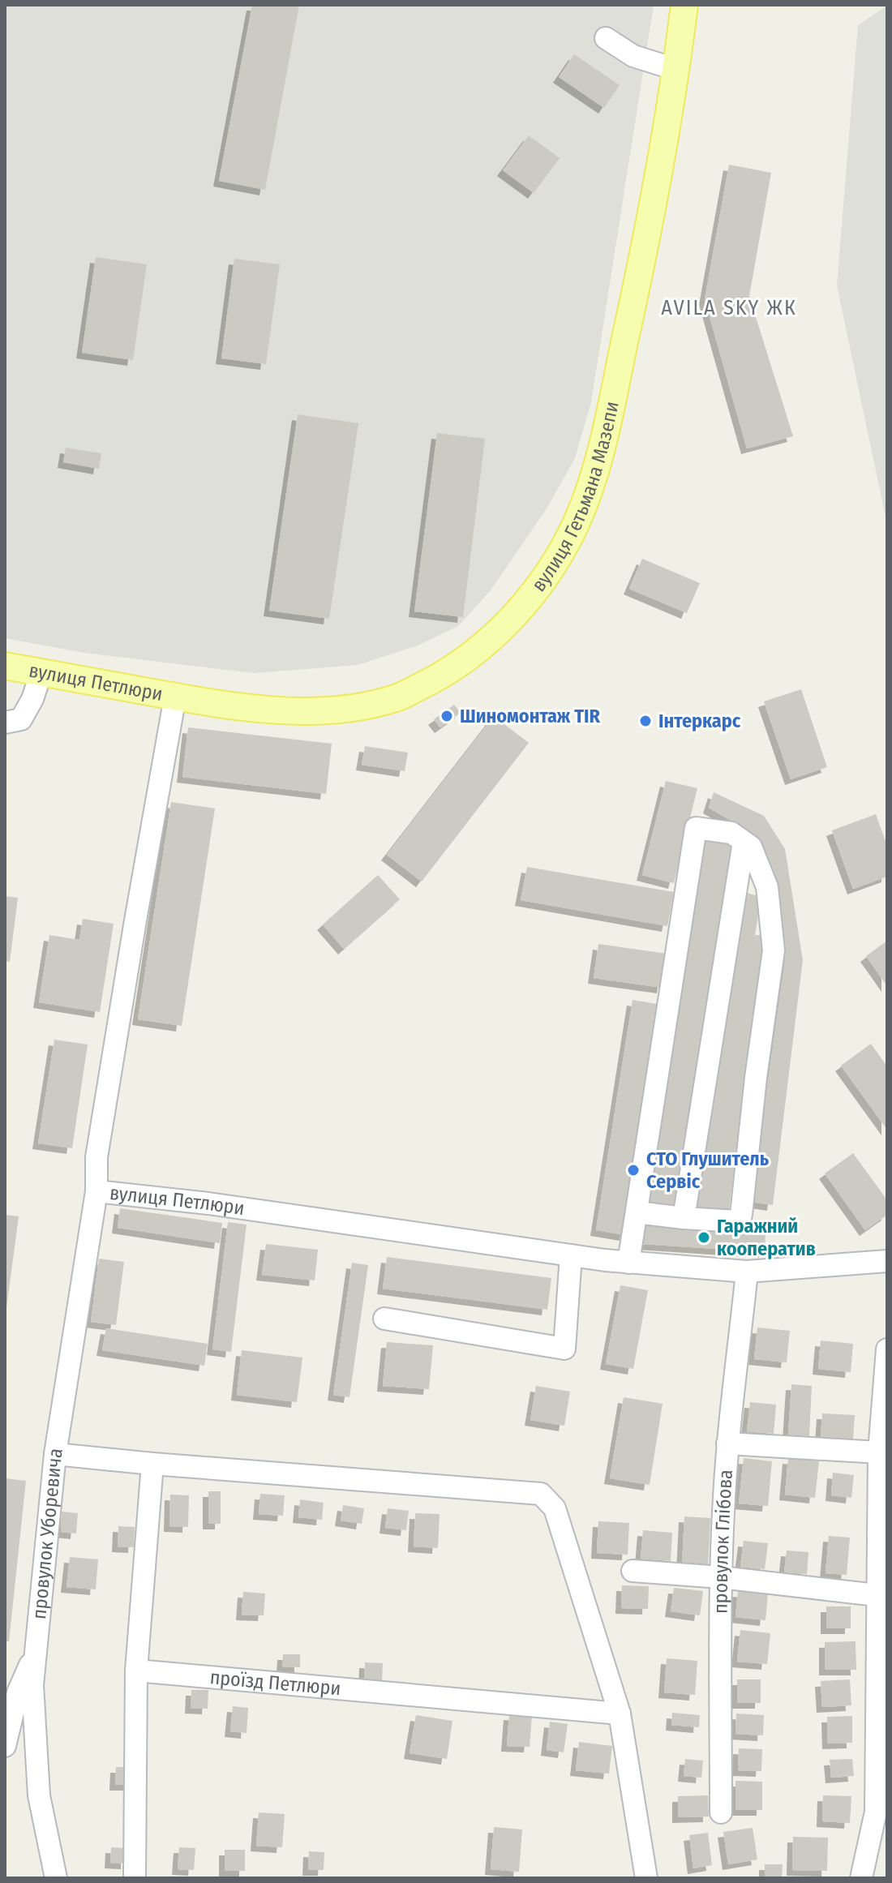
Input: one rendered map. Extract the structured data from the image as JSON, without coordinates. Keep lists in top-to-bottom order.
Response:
{
  "streets": {
    "main road": ["вулиця Гетьмана Мазепи", "вулиця Петлюри"],
    "street": ["провулок Уборевича", "провулок Глібова", "проїзд Петлюри"]
  },
  "crossings": [
    ["вулиця Гетьмана Мазепи", "вулиця Петлюри"],
    ["вулиця Петлюри", "провулок Уборевича"],
    ["вулиця Петлюри", "провулок Глібова"]
  ],
  "districts": ["AVILA SKY ЖК"],
  "places": [
    "Шиномонтаж TIR",
    "Інтеркарс",
    "СТО Глушитель Сервіс",
    "Гаражний кооператив"
  ]
}
